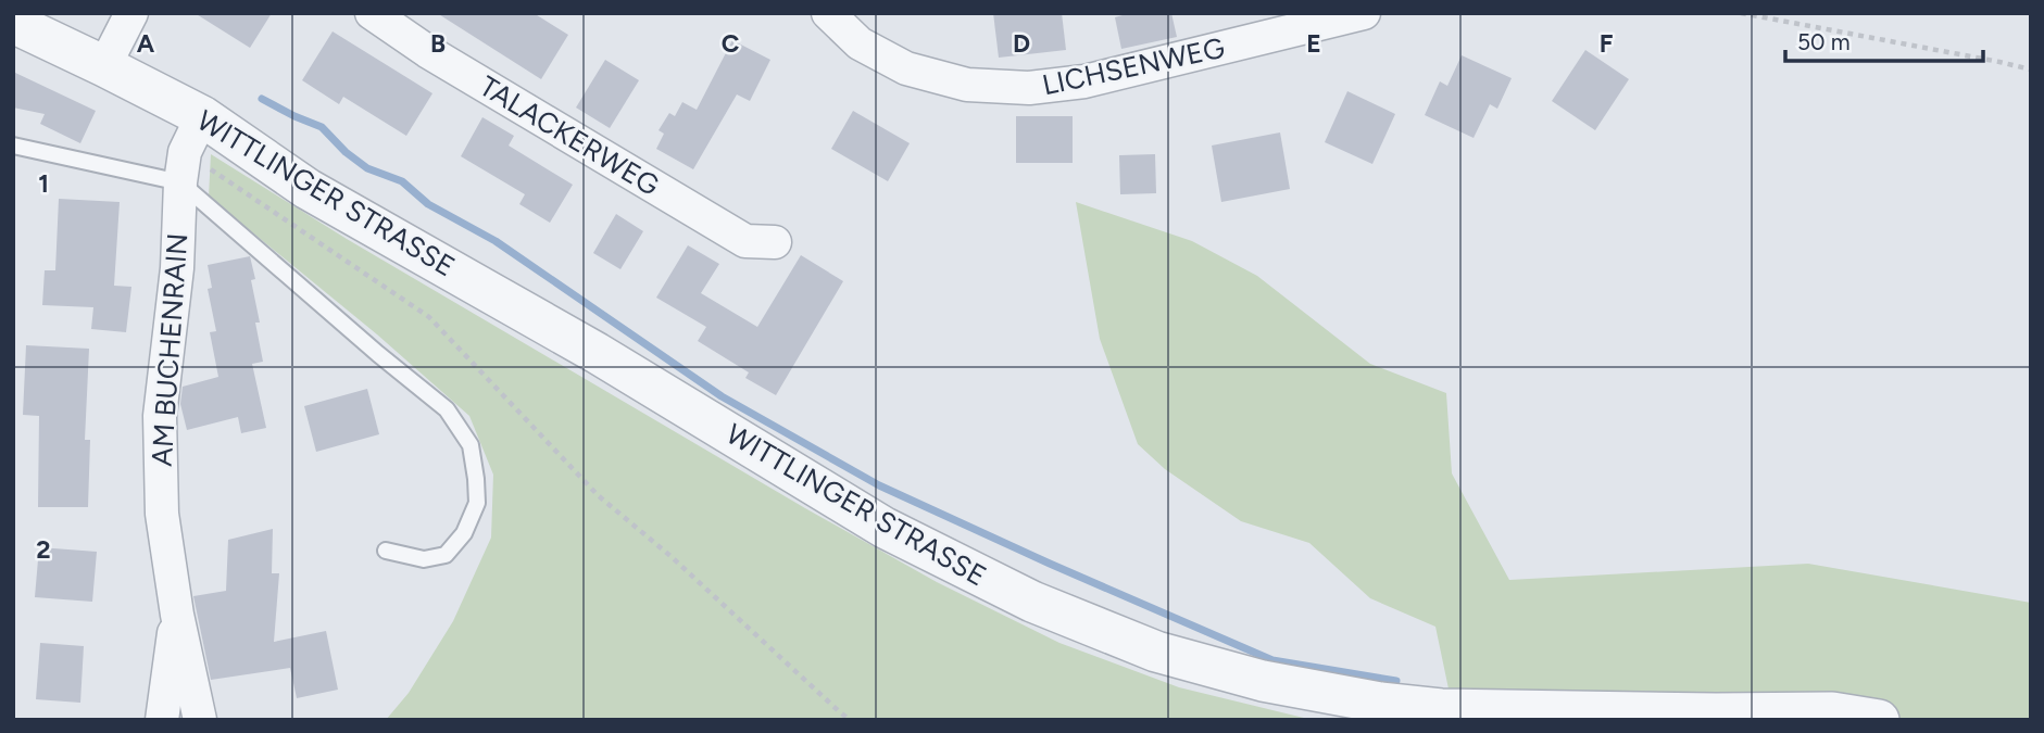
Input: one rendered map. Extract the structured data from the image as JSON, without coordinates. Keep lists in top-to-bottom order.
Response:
{
  "streets": {
    "street": [
      "LICHSENWEG",
      "TALACKERWEG",
      "WITTLINGER STRASSE",
      "AM BUCHENRAIN"
    ]
  },
  "crossings": [
    ["WITTLINGER STRASSE", "AM BUCHENRAIN"]
  ],
  "scale_bar": "50 m",
  "grid": {
    "columns": [
      "A",
      "B",
      "C",
      "D",
      "E",
      "F"
    ],
    "rows": ["1", "2"]
  }
}
